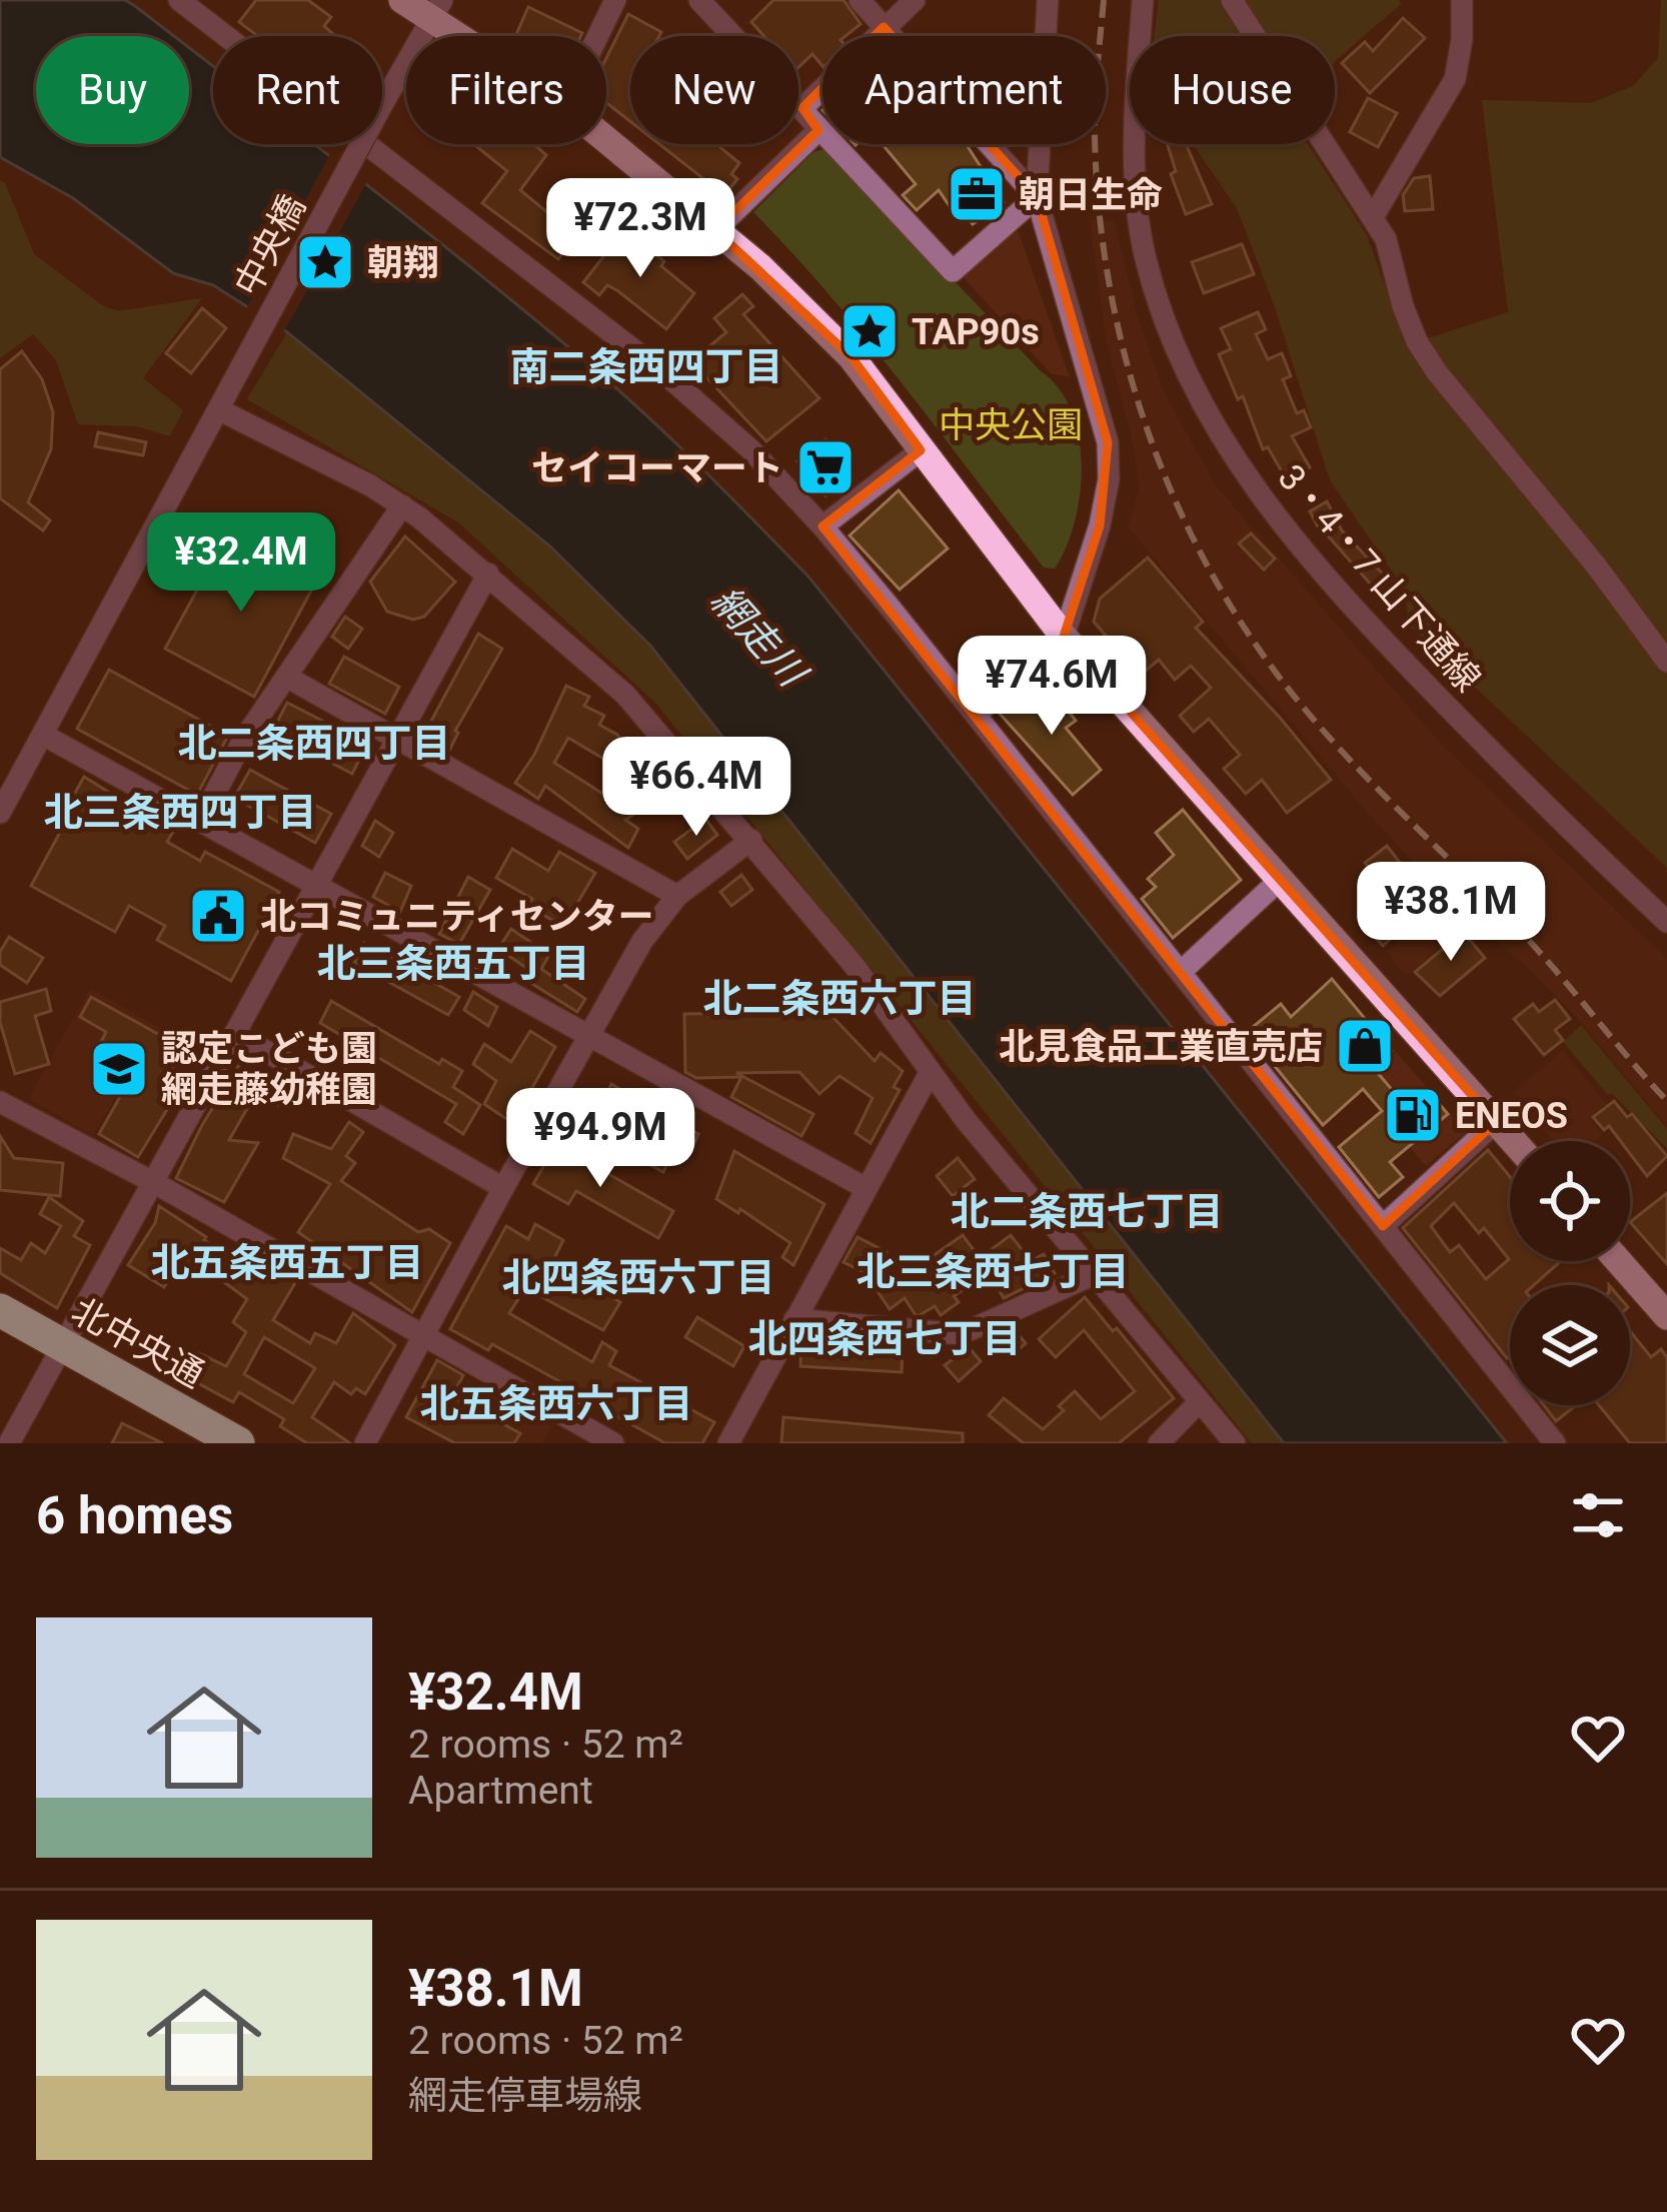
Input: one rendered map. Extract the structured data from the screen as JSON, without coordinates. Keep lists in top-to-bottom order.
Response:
{
  "streets": {
    "highway": ["北中央通"],
    "street": ["中央橋", "3・4・7 山下通線"]
  },
  "districts": [
    "南二条西四丁目",
    "北二条西四丁目",
    "北三条西四丁目",
    "北三条西五丁目",
    "北二条西六丁目",
    "北二条西七丁目",
    "北五条西五丁目",
    "北三条西七丁目",
    "北四条西六丁目",
    "北四条西七丁目",
    "北五条西六丁目"
  ],
  "water": ["網走川"],
  "parks": ["中央公園"],
  "places": {
    "office": ["朝日生命"],
    "place": ["朝翔", "TAP90s"],
    "supermarket": ["セイコーマート"],
    "public building": ["北コミュニティセンター"],
    "shop": ["北見食品工業直売店"],
    "school or university": ["認定こども園 網走藤幼稚園"],
    "fuel station": ["ENEOS"]
  },
  "page": {
    "chip": [
      "Buy",
      "Rent",
      "Filters",
      "New",
      "Apartment",
      "House"
    ],
    "price": [
      "¥72.3M",
      "¥32.4M",
      "¥74.6M",
      "¥66.4M",
      "¥38.1M",
      "¥94.9M"
    ],
    "heading": "6 homes",
    "list": [
      {
        "name": "¥32.4M",
        "note": "2 rooms · 52 m² · Apartment"
      },
      {
        "name": "¥38.1M",
        "note": "2 rooms · 52 m² · 網走停車場線"
      }
    ]
  }
}
